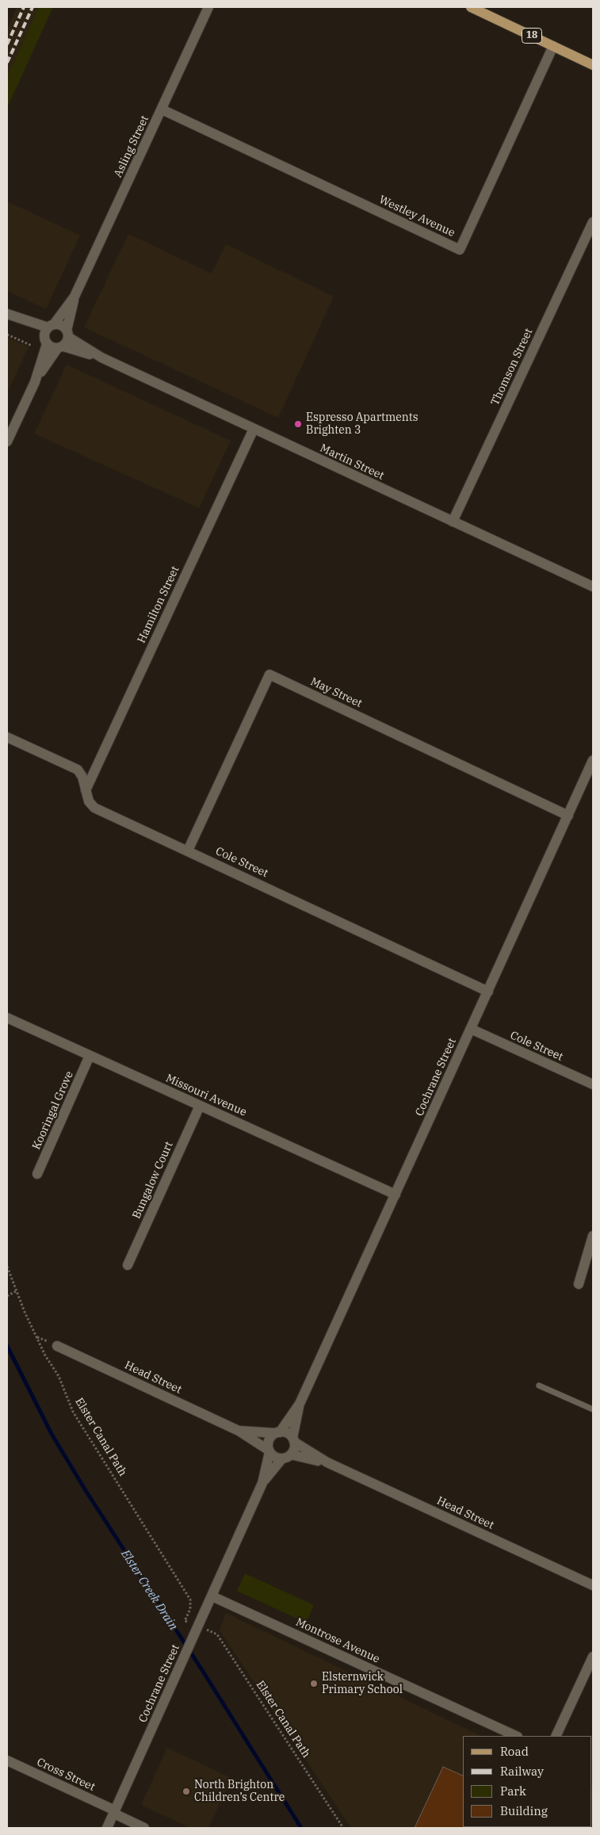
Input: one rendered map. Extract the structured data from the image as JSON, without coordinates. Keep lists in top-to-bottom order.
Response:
{
  "streets": {
    "main road": ["18"],
    "street": [
      "Asling Street",
      "Westley Avenue",
      "Thomson Street",
      "Martin Street",
      "Hamilton Street",
      "May Street",
      "Cole Street",
      "Cochrane Street",
      "Missouri Avenue",
      "Kooringal Grove",
      "Bungalow Court",
      "Head Street",
      "Montrose Avenue",
      "Cross Street"
    ],
    "path": ["Elster Canal Path"]
  },
  "crossings": [
    ["18", "Westley Avenue"],
    ["Asling Street", "Westley Avenue"],
    ["Asling Street", "Martin Street"],
    ["Thomson Street", "Martin Street"],
    ["Martin Street", "Hamilton Street"],
    ["Hamilton Street", "Cole Street"],
    ["May Street", "Cole Street"],
    ["May Street", "Cochrane Street"],
    ["Cole Street", "Cochrane Street"],
    ["Cochrane Street", "Missouri Avenue"],
    ["Cochrane Street", "Head Street"],
    ["Cochrane Street", "Elster Canal Path"],
    ["Cochrane Street", "Montrose Avenue"],
    ["Cochrane Street", "Cross Street"],
    ["Missouri Avenue", "Kooringal Grove"],
    ["Missouri Avenue", "Bungalow Court"]
  ],
  "water": ["Elster Creek Drain"],
  "places": ["Espresso Apartments Brighten 3", "Elsternwick Primary School", "North Brighton Children’s Centre"],
  "legend": [
    "Road",
    "Railway",
    "Park",
    "Building"
  ]
}
